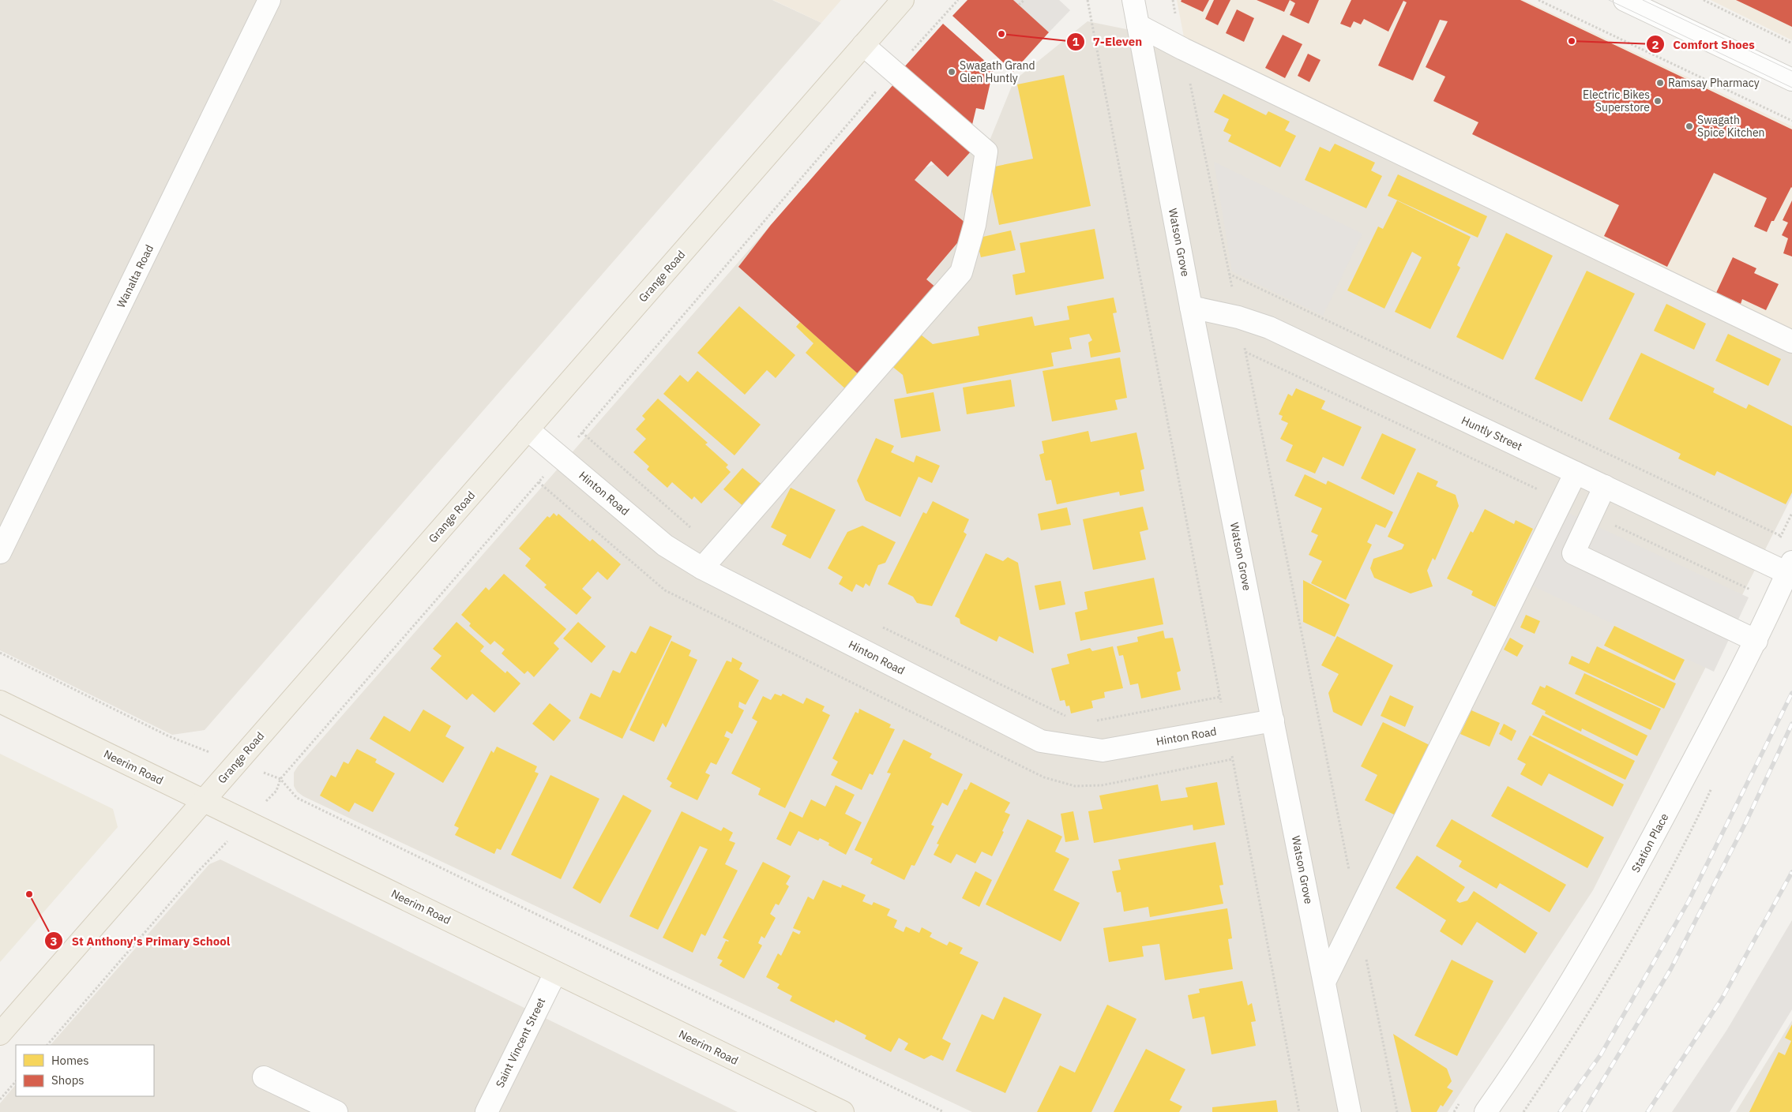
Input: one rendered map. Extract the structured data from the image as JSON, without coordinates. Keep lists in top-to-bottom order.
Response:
{
  "streets": {
    "main road": ["Grange Road", "Neerim Road"],
    "street": [
      "Watson Grove",
      "Wanalta Road",
      "Huntly Street",
      "Hinton Road",
      "Station Place",
      "Saint Vincent Street"
    ]
  },
  "crossings": [
    ["Watson Grove", "Huntly Street"],
    ["Watson Grove", "Hinton Road"],
    ["Grange Road", "Hinton Road"],
    ["Grange Road", "Neerim Road"],
    ["Huntly Street", "Station Place"],
    ["Neerim Road", "Saint Vincent Street"]
  ],
  "places": [
    "7-Eleven",
    "Comfort Shoes",
    "Swagath Grand Glen Huntly",
    "Ramsay Pharmacy",
    "Electric Bikes Superstore",
    "Swagath Spice Kitchen",
    "St Anthony's Primary School"
  ],
  "legend": ["Homes", "Shops"]
}
